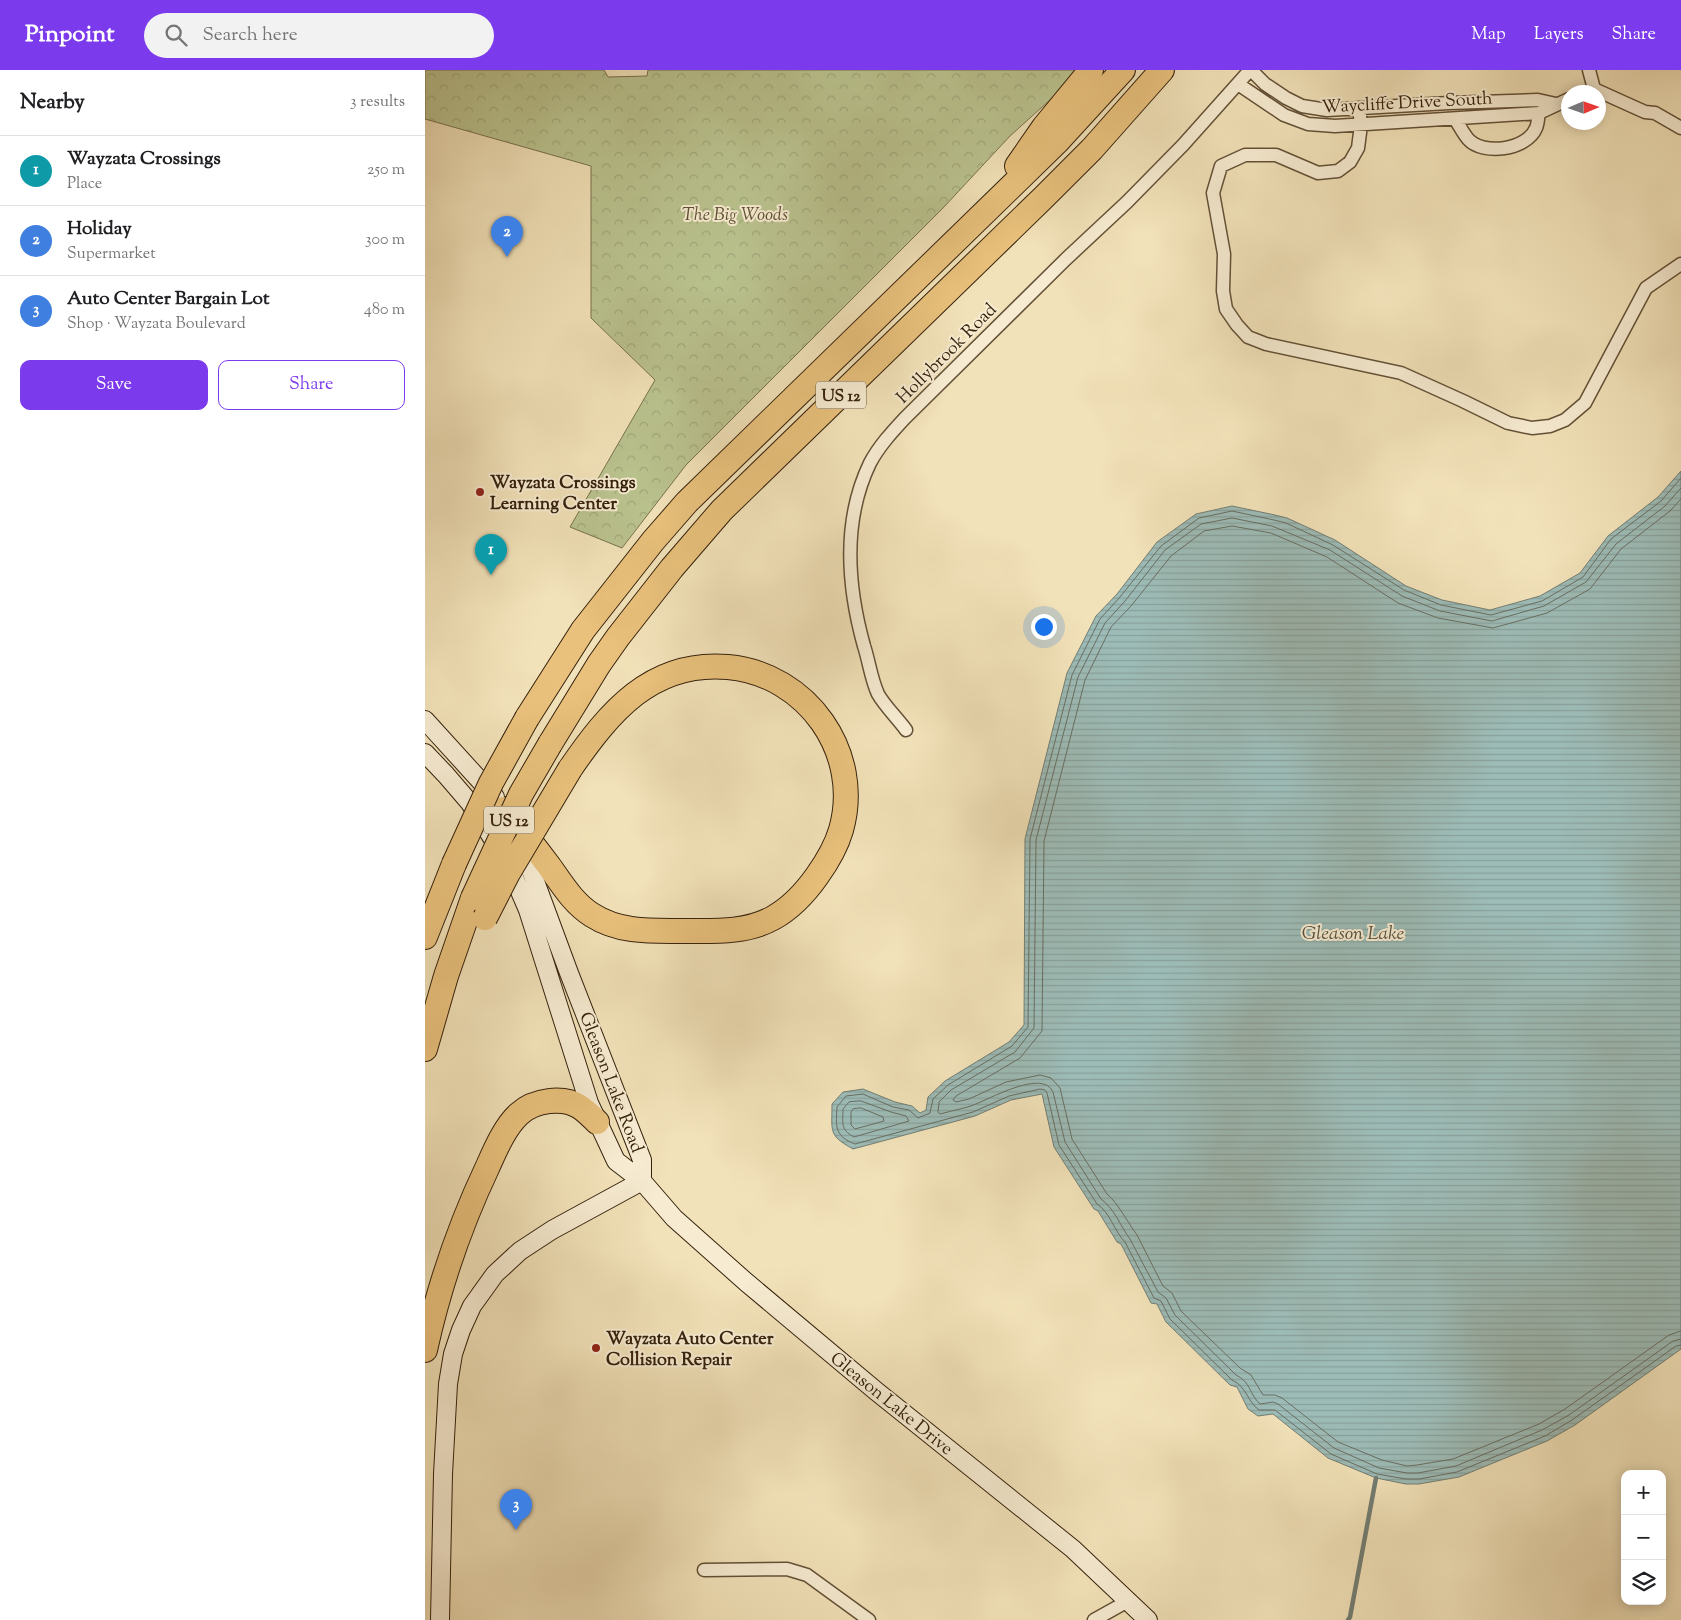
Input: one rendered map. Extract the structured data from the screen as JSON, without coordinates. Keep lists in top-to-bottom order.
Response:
{
  "streets": {
    "highway": ["US 12"],
    "main road": ["Gleason Lake Road", "Gleason Lake Drive"],
    "street": ["Waycliffe Drive South", "Hollybrook Road"]
  },
  "crossings": [
    ["Waycliffe Drive South", "Hollybrook Road"],
    ["Gleason Lake Road", "Gleason Lake Drive"]
  ],
  "water": ["Gleason Lake"],
  "parks": ["The Big Woods"],
  "places": ["Wayzata Crossings Learning Center", "Wayzata Auto Center Collision Repair"],
  "north": "right",
  "page": {
    "header": "Pinpoint",
    "search": "Search here",
    "nav": ["Map", "Layers", "Share"],
    "heading": ["Nearby", "3 results"],
    "list": [
      {
        "mark": "1",
        "name": "Wayzata Crossings",
        "note": "Place",
        "value": "250 m"
      },
      {
        "mark": "2",
        "name": "Holiday",
        "note": "Supermarket",
        "value": "300 m"
      },
      {
        "mark": "3",
        "name": "Auto Center Bargain Lot",
        "note": "Shop · Wayzata Boulevard",
        "value": "480 m"
      }
    ],
    "pins": ["2", "1", "3"],
    "buttons": ["Save", "Share"],
    "map_buttons": ["+", "−"]
  }
}
